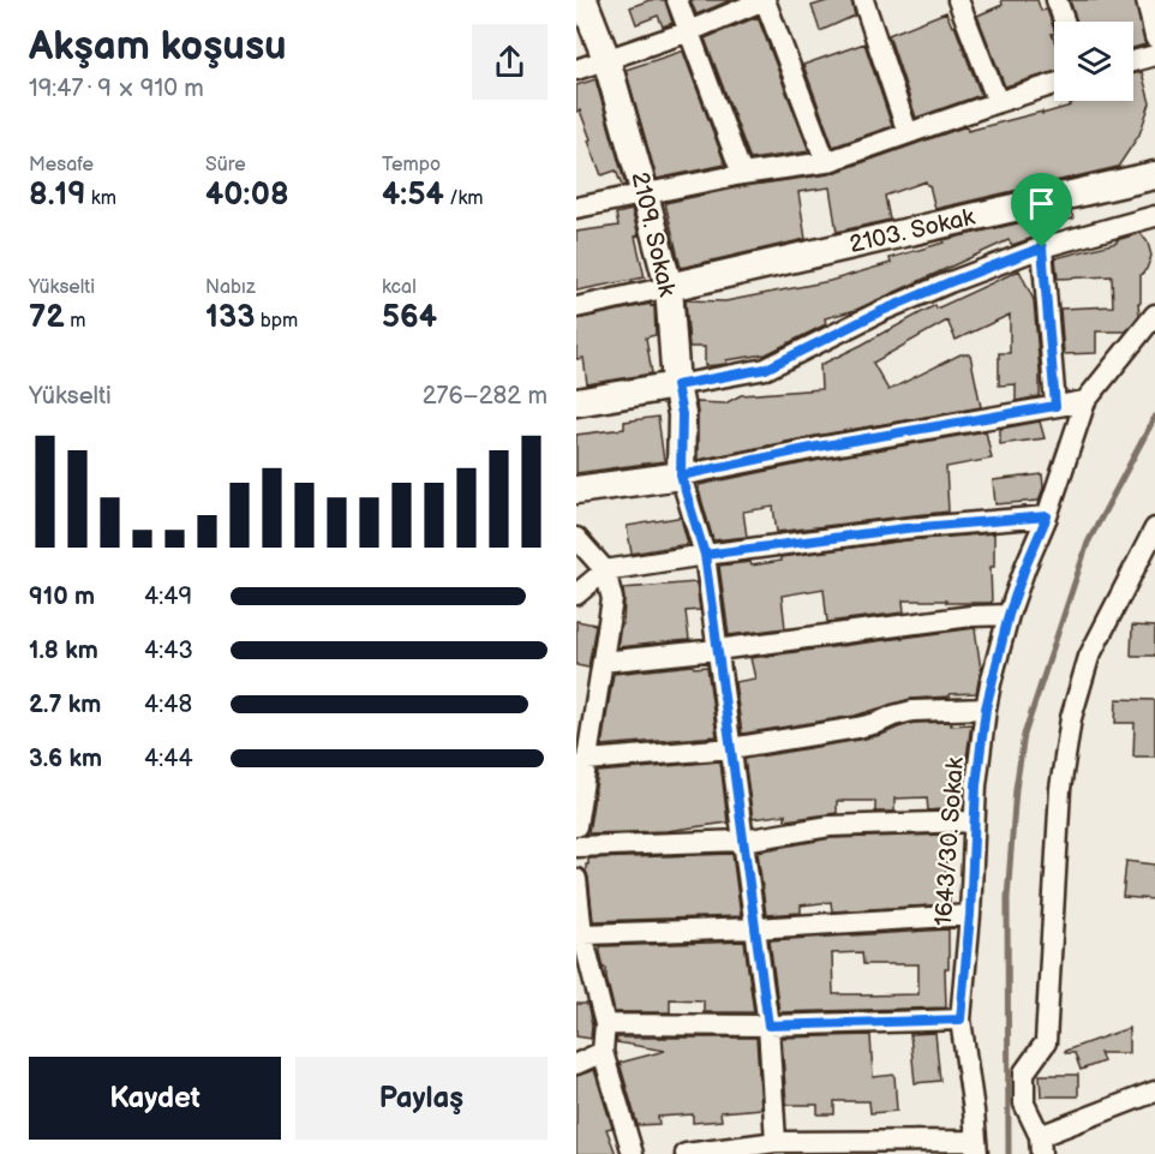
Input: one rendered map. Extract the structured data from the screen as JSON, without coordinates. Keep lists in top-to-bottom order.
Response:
{
  "streets": {
    "main road": ["2103. Sokak", "2109. Sokak"],
    "street": ["1643/30. Sokak"]
  },
  "crossings": [
    ["2103. Sokak", "2109. Sokak"]
  ],
  "page": {
    "heading": ["Akşam koşusu", "19:47 · 9 × 910 m"],
    "stats": [
      ["Mesafe", "8.19 km"],
      ["Süre", "40:08"],
      ["Tempo", "4:54 /km"],
      ["Yükselti", "72 m"],
      ["Nabız", "133 bpm"],
      ["kcal", "564"]
    ],
    "chart": ["Yükselti", "276–282 m"],
    "list": [
      {
        "name": "910 m",
        "note": "4:49"
      },
      {
        "name": "1.8 km",
        "note": "4:43"
      },
      {
        "name": "2.7 km",
        "note": "4:48"
      },
      {
        "name": "3.6 km",
        "note": "4:44"
      }
    ],
    "buttons": ["Kaydet", "Paylaş"]
  }
}
